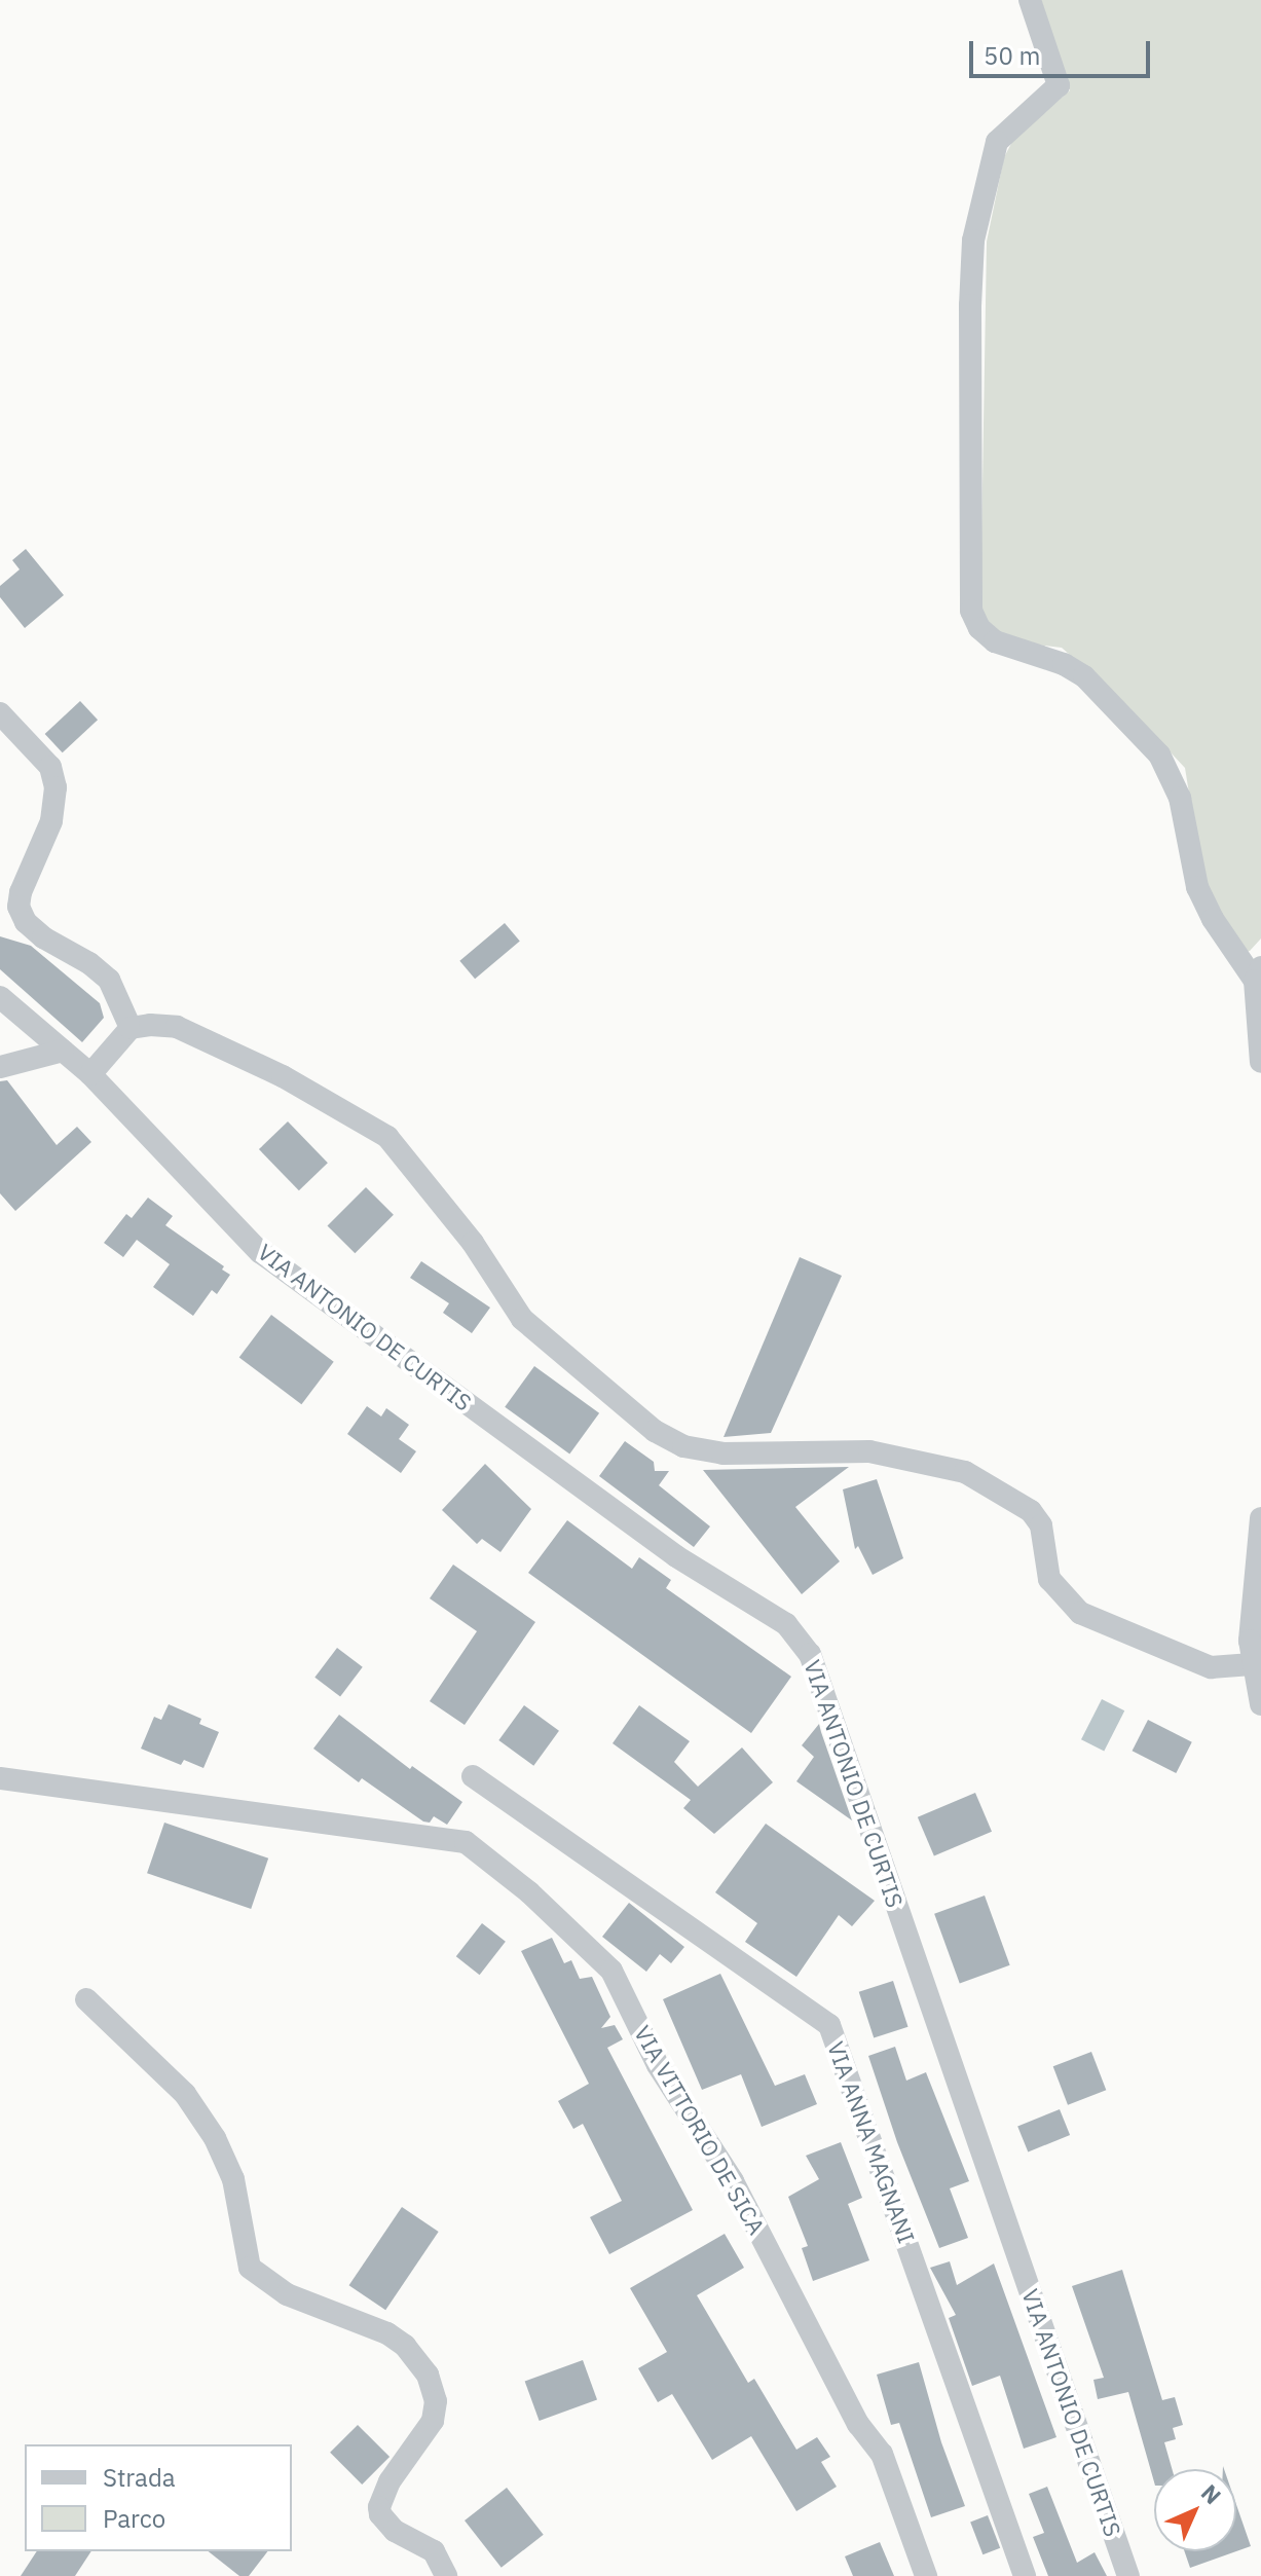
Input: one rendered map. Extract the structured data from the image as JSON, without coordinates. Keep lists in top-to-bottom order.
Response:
{
  "streets": {
    "street": ["VIA ANTONIO DE CURTIS", "VIA VITTORIO DE SICA", "VIA ANNA MAGNANI"]
  },
  "legend": ["Strada", "Parco"],
  "scale_bar": "50 m",
  "north": "top right"
}
